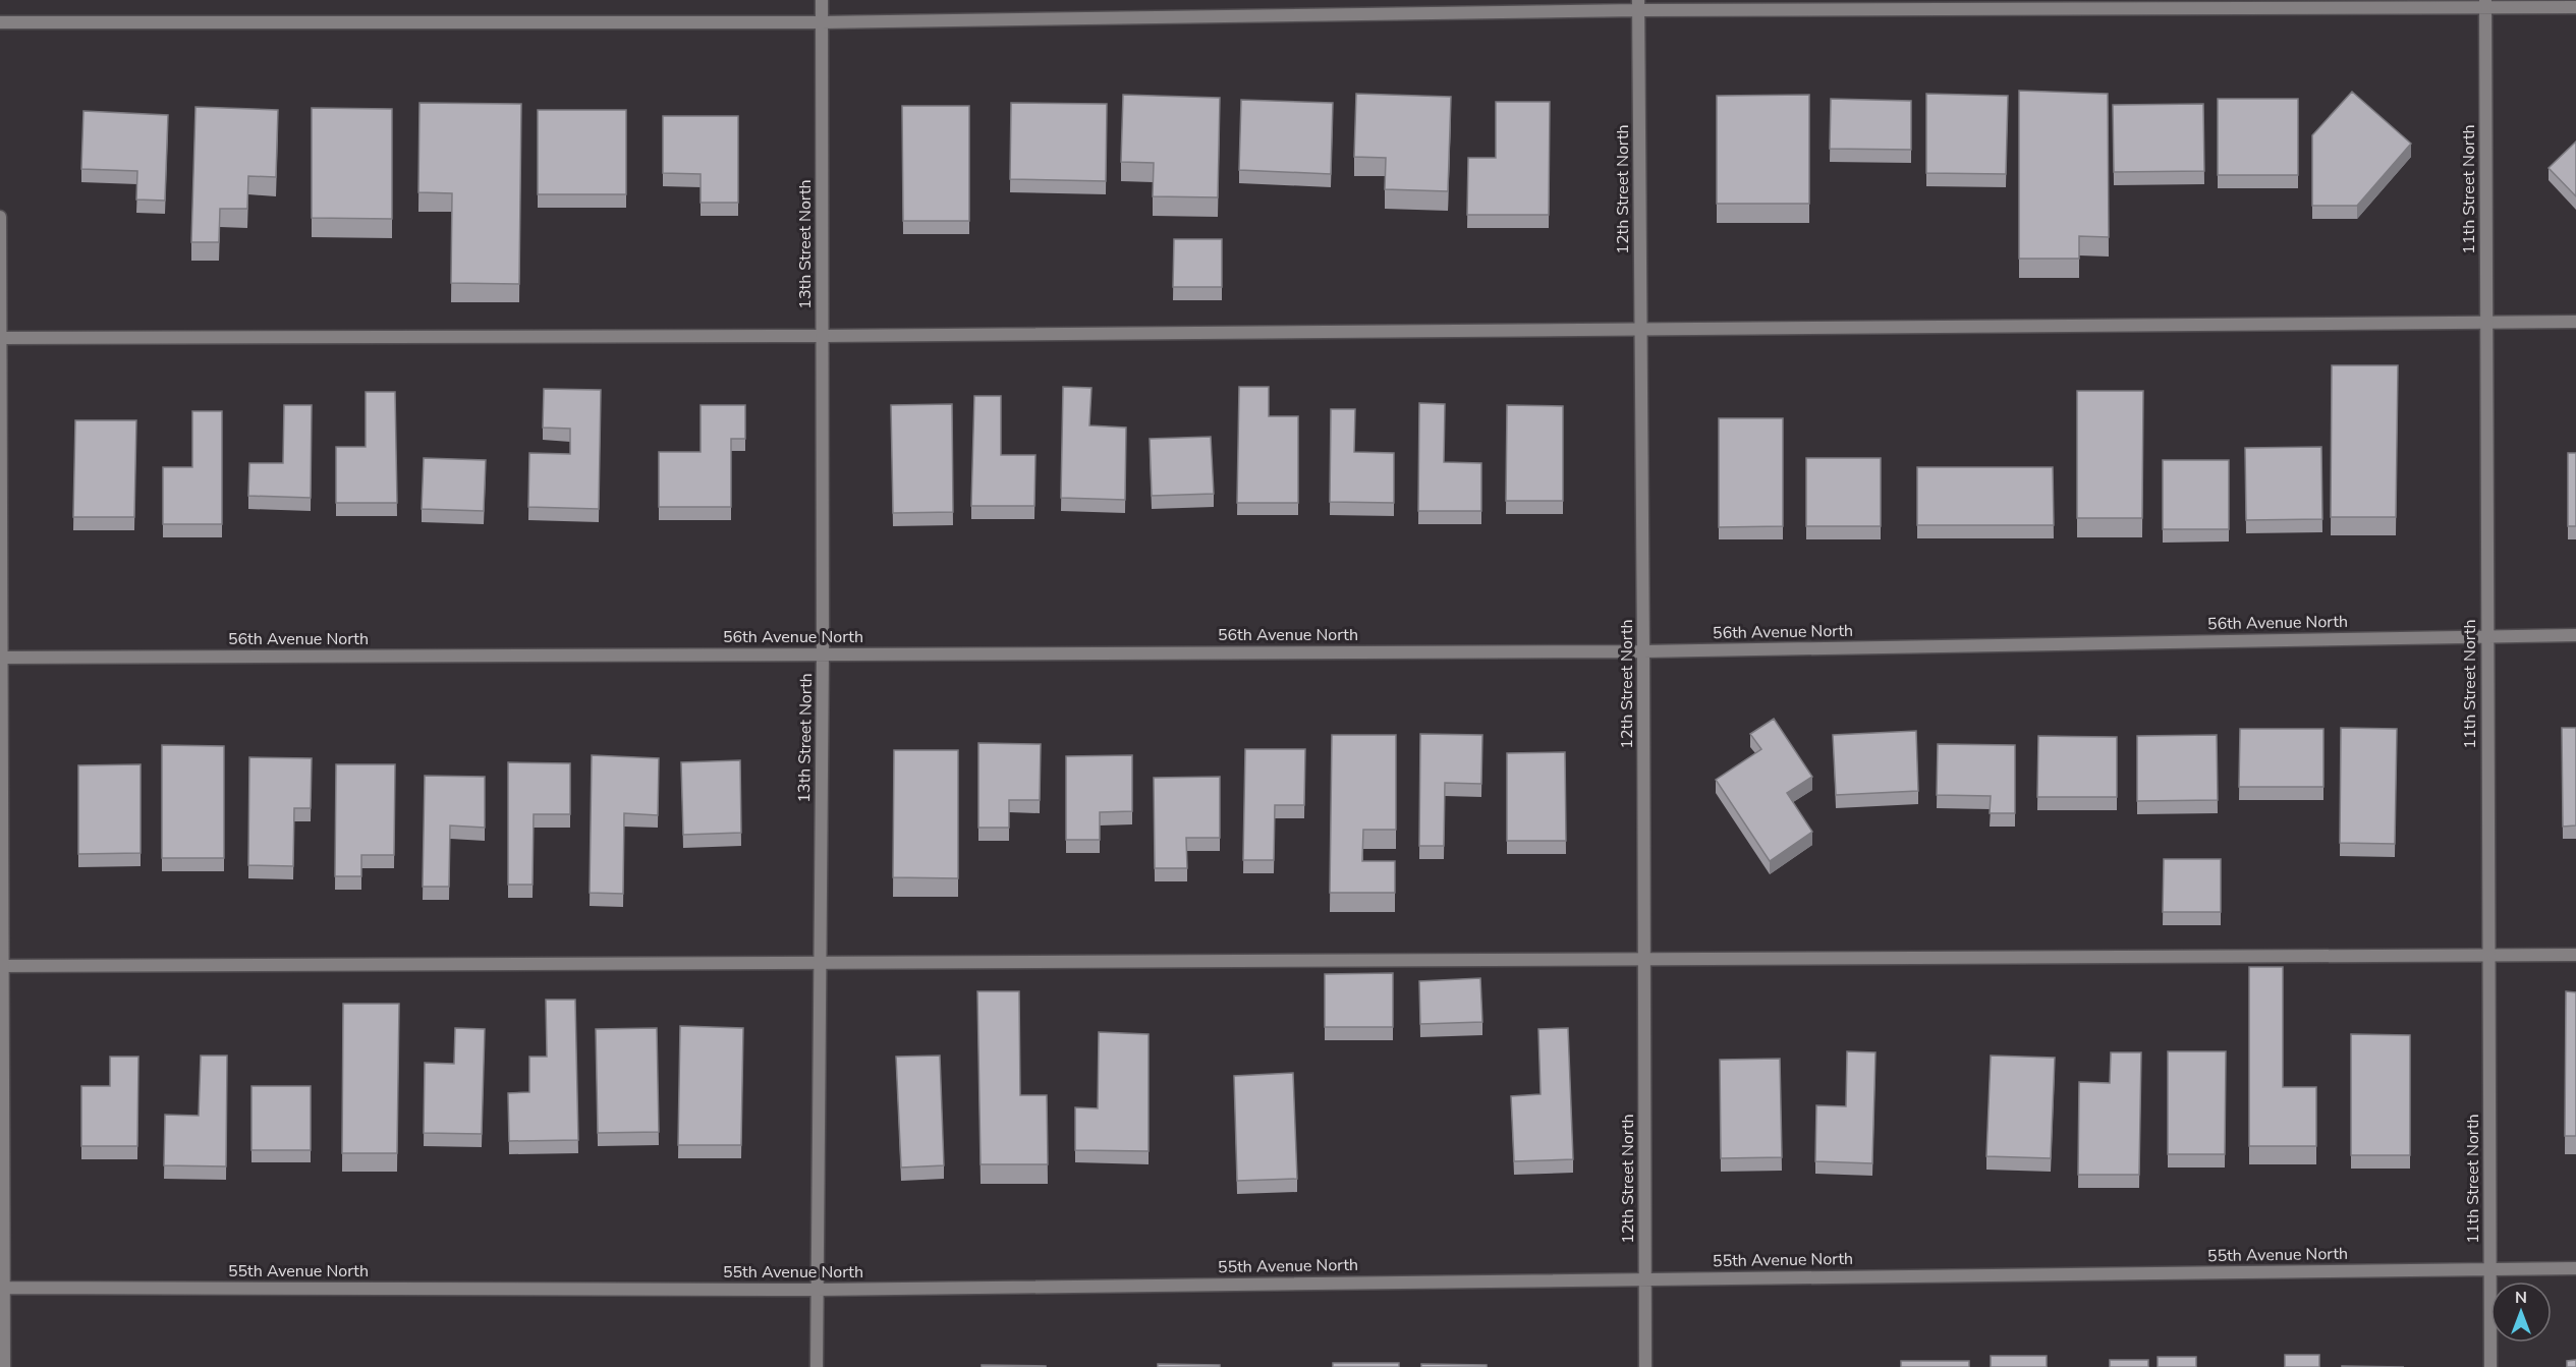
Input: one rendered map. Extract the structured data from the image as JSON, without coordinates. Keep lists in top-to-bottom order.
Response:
{
  "streets": {
    "street": [
      "12th Street North",
      "11th Street North",
      "13th Street North",
      "56th Avenue North",
      "55th Avenue North"
    ]
  },
  "crossings": [
    ["12th Street North", "56th Avenue North"],
    ["12th Street North", "55th Avenue North"],
    ["11th Street North", "56th Avenue North"],
    ["11th Street North", "55th Avenue North"],
    ["13th Street North", "56th Avenue North"],
    ["13th Street North", "55th Avenue North"]
  ],
  "north": "top"
}
